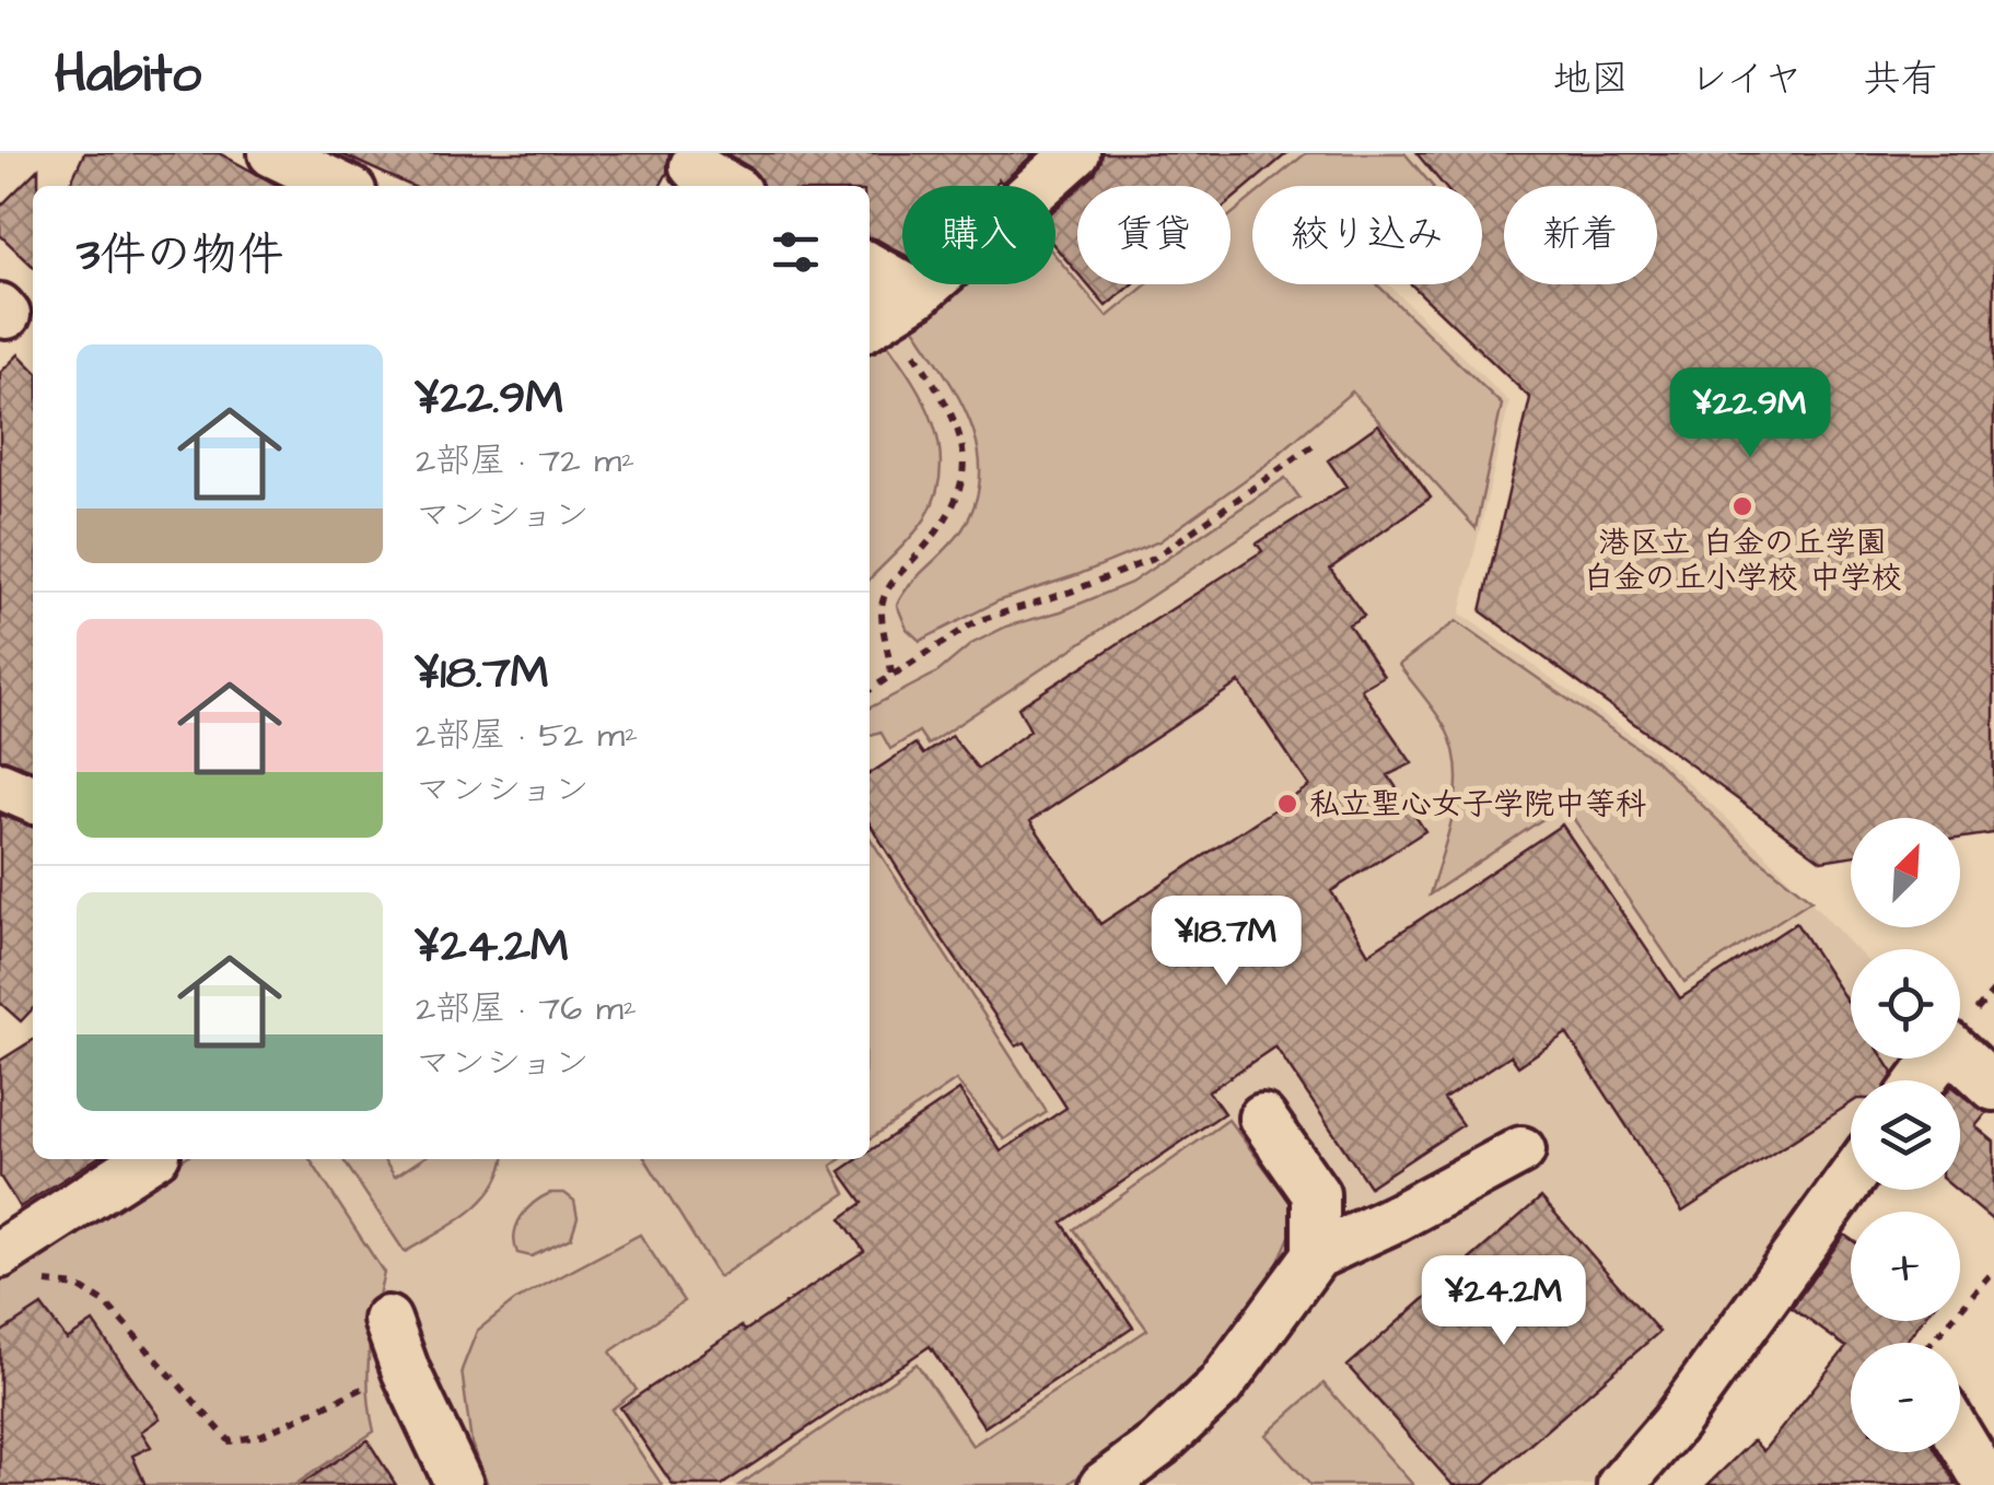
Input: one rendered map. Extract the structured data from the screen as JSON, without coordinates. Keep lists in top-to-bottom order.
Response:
{
  "places": ["港区立 白金の丘学園 白金の丘小学校 中学校", "私立聖心女子学院中等科"],
  "north": "top right",
  "page": {
    "header": "Habito",
    "nav": ["地図", "レイヤ", "共有"],
    "chip": [
      "購入",
      "賃貸",
      "絞り込み",
      "新着"
    ],
    "heading": "3件の物件",
    "list": [
      {
        "name": "¥22.9M",
        "note": "2部屋 · 72 m² · マンション"
      },
      {
        "name": "¥18.7M",
        "note": "2部屋 · 52 m² · マンション"
      },
      {
        "name": "¥24.2M",
        "note": "2部屋 · 76 m² · マンション"
      }
    ],
    "price": ["¥22.9M", "¥18.7M", "¥24.2M"],
    "map_buttons": ["+", "−"]
  }
}
